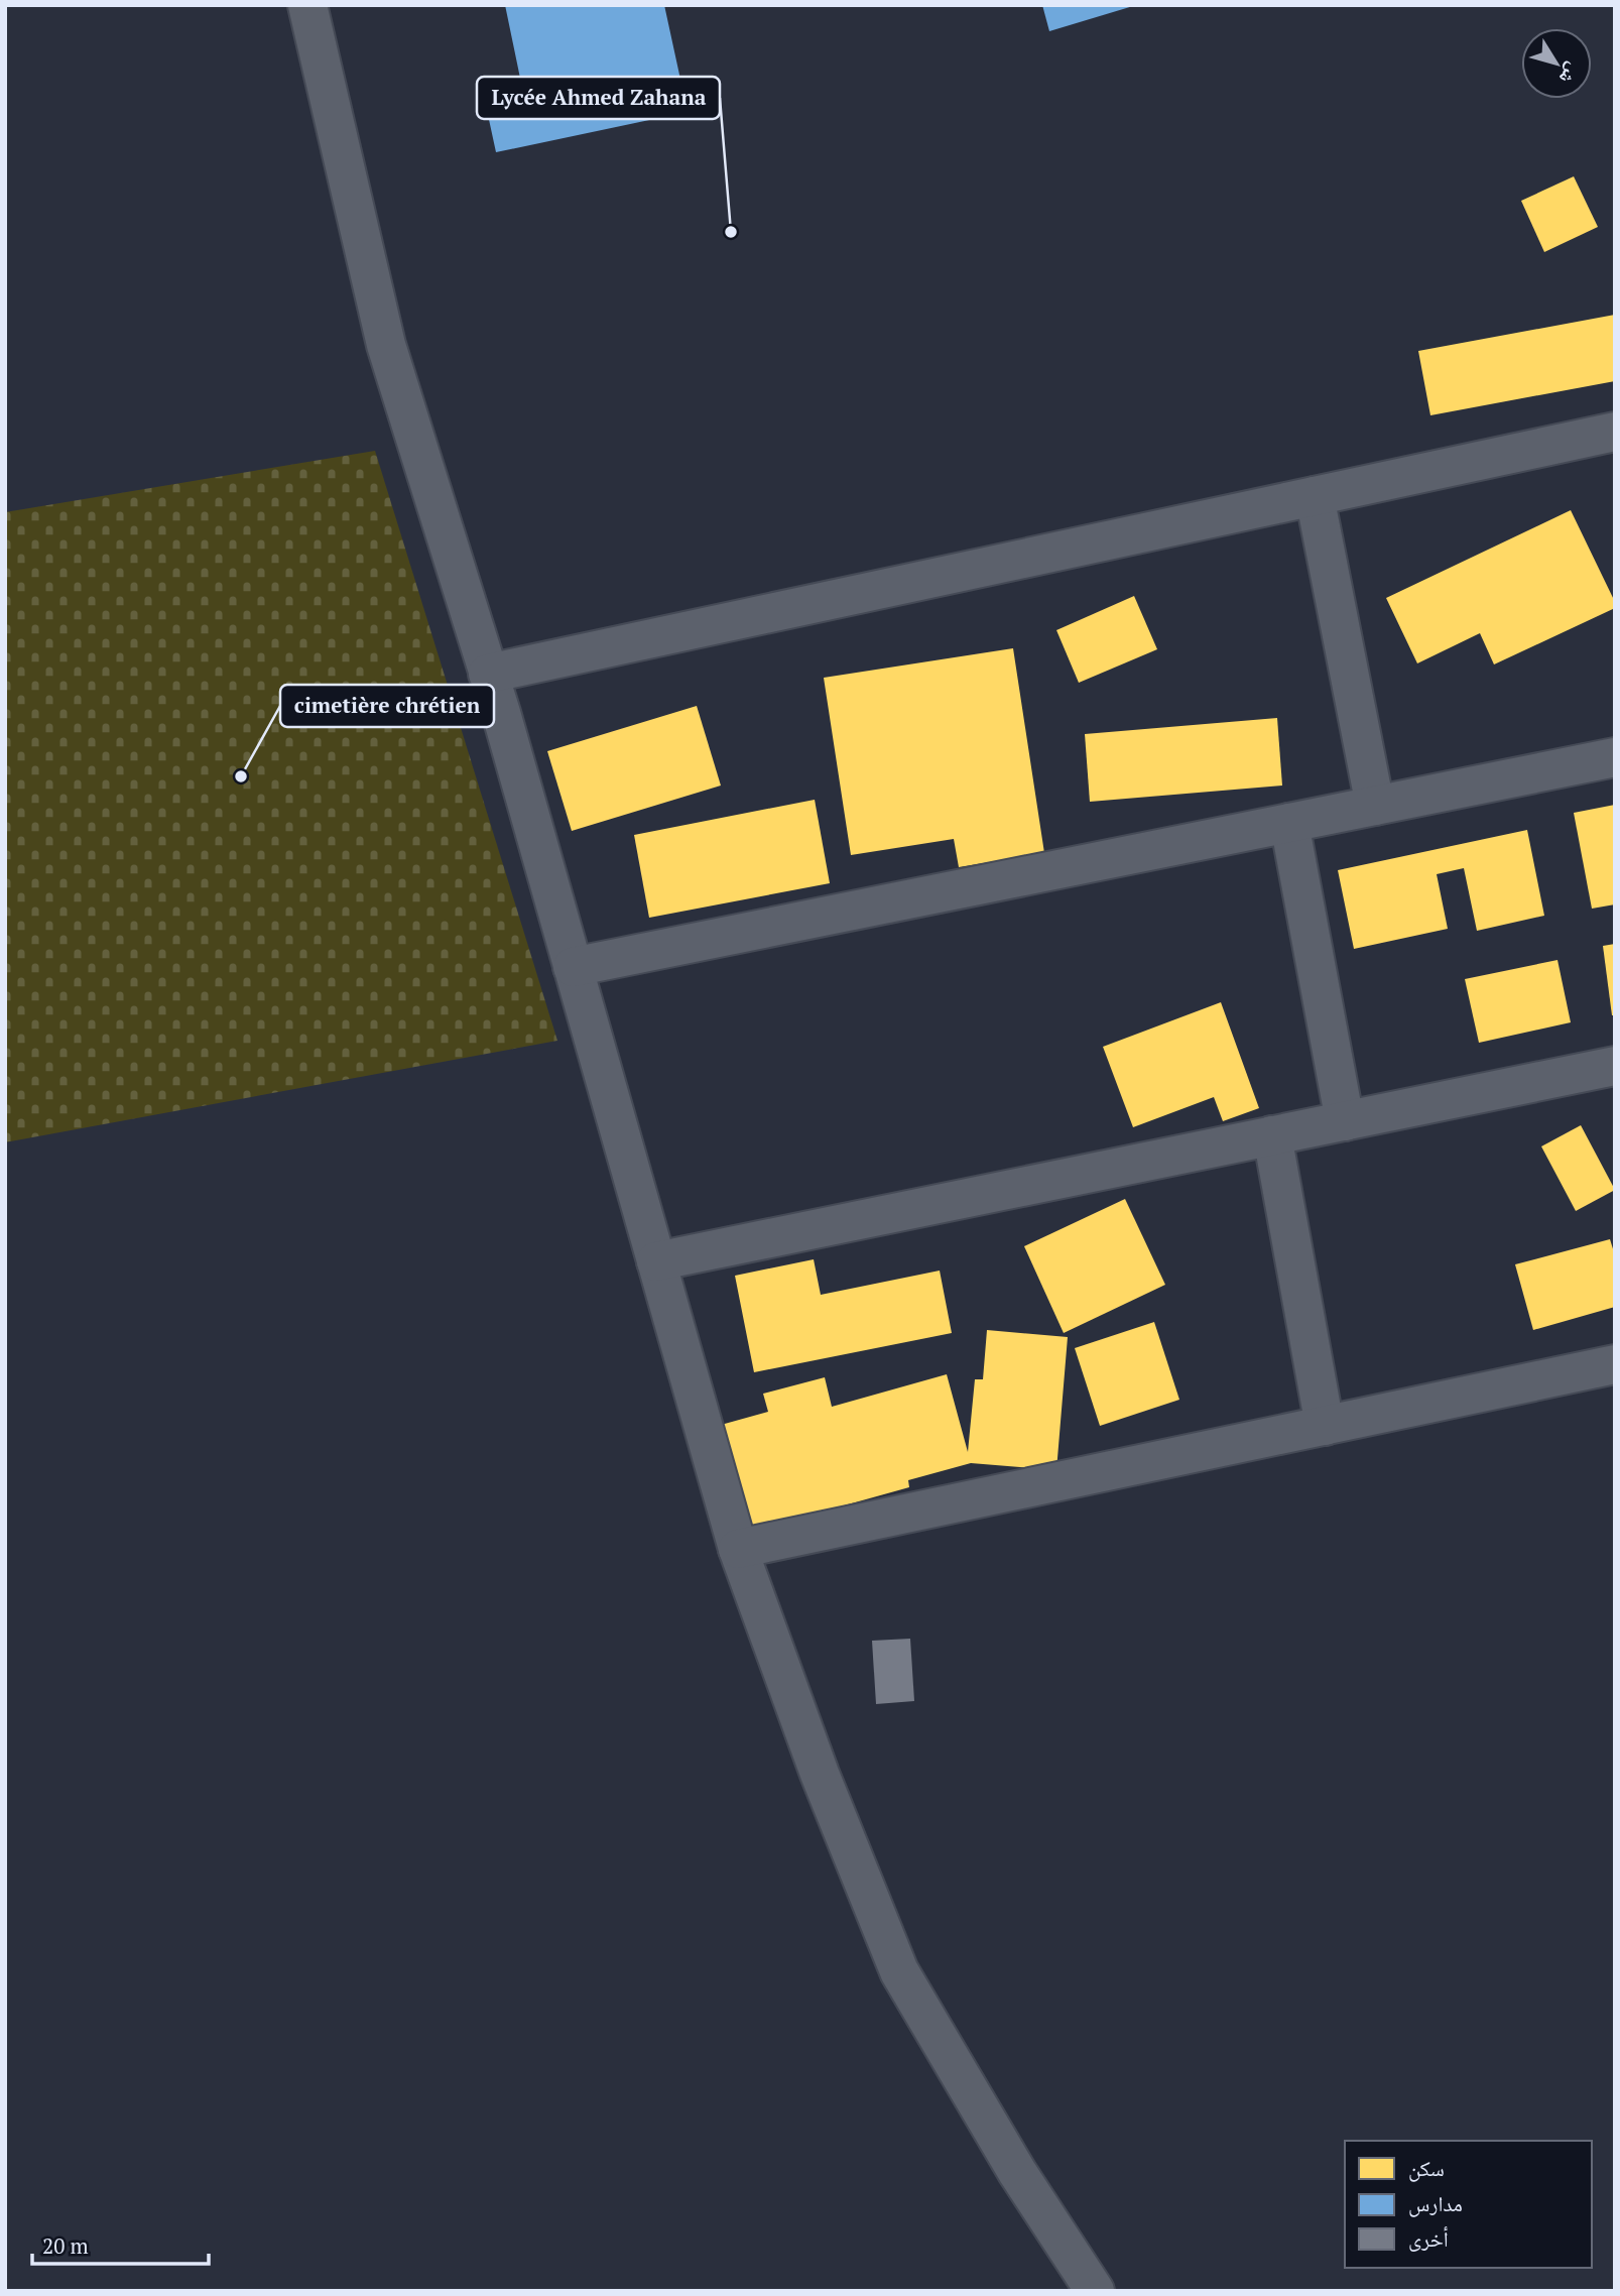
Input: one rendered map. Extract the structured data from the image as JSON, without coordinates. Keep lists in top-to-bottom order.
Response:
{
  "places": ["Lycée Ahmed Zahana", "cimetière chrétien"],
  "legend": ["سكن", "مدارس", "أخرى"],
  "scale_bar": "20 m",
  "north": "bottom right"
}
